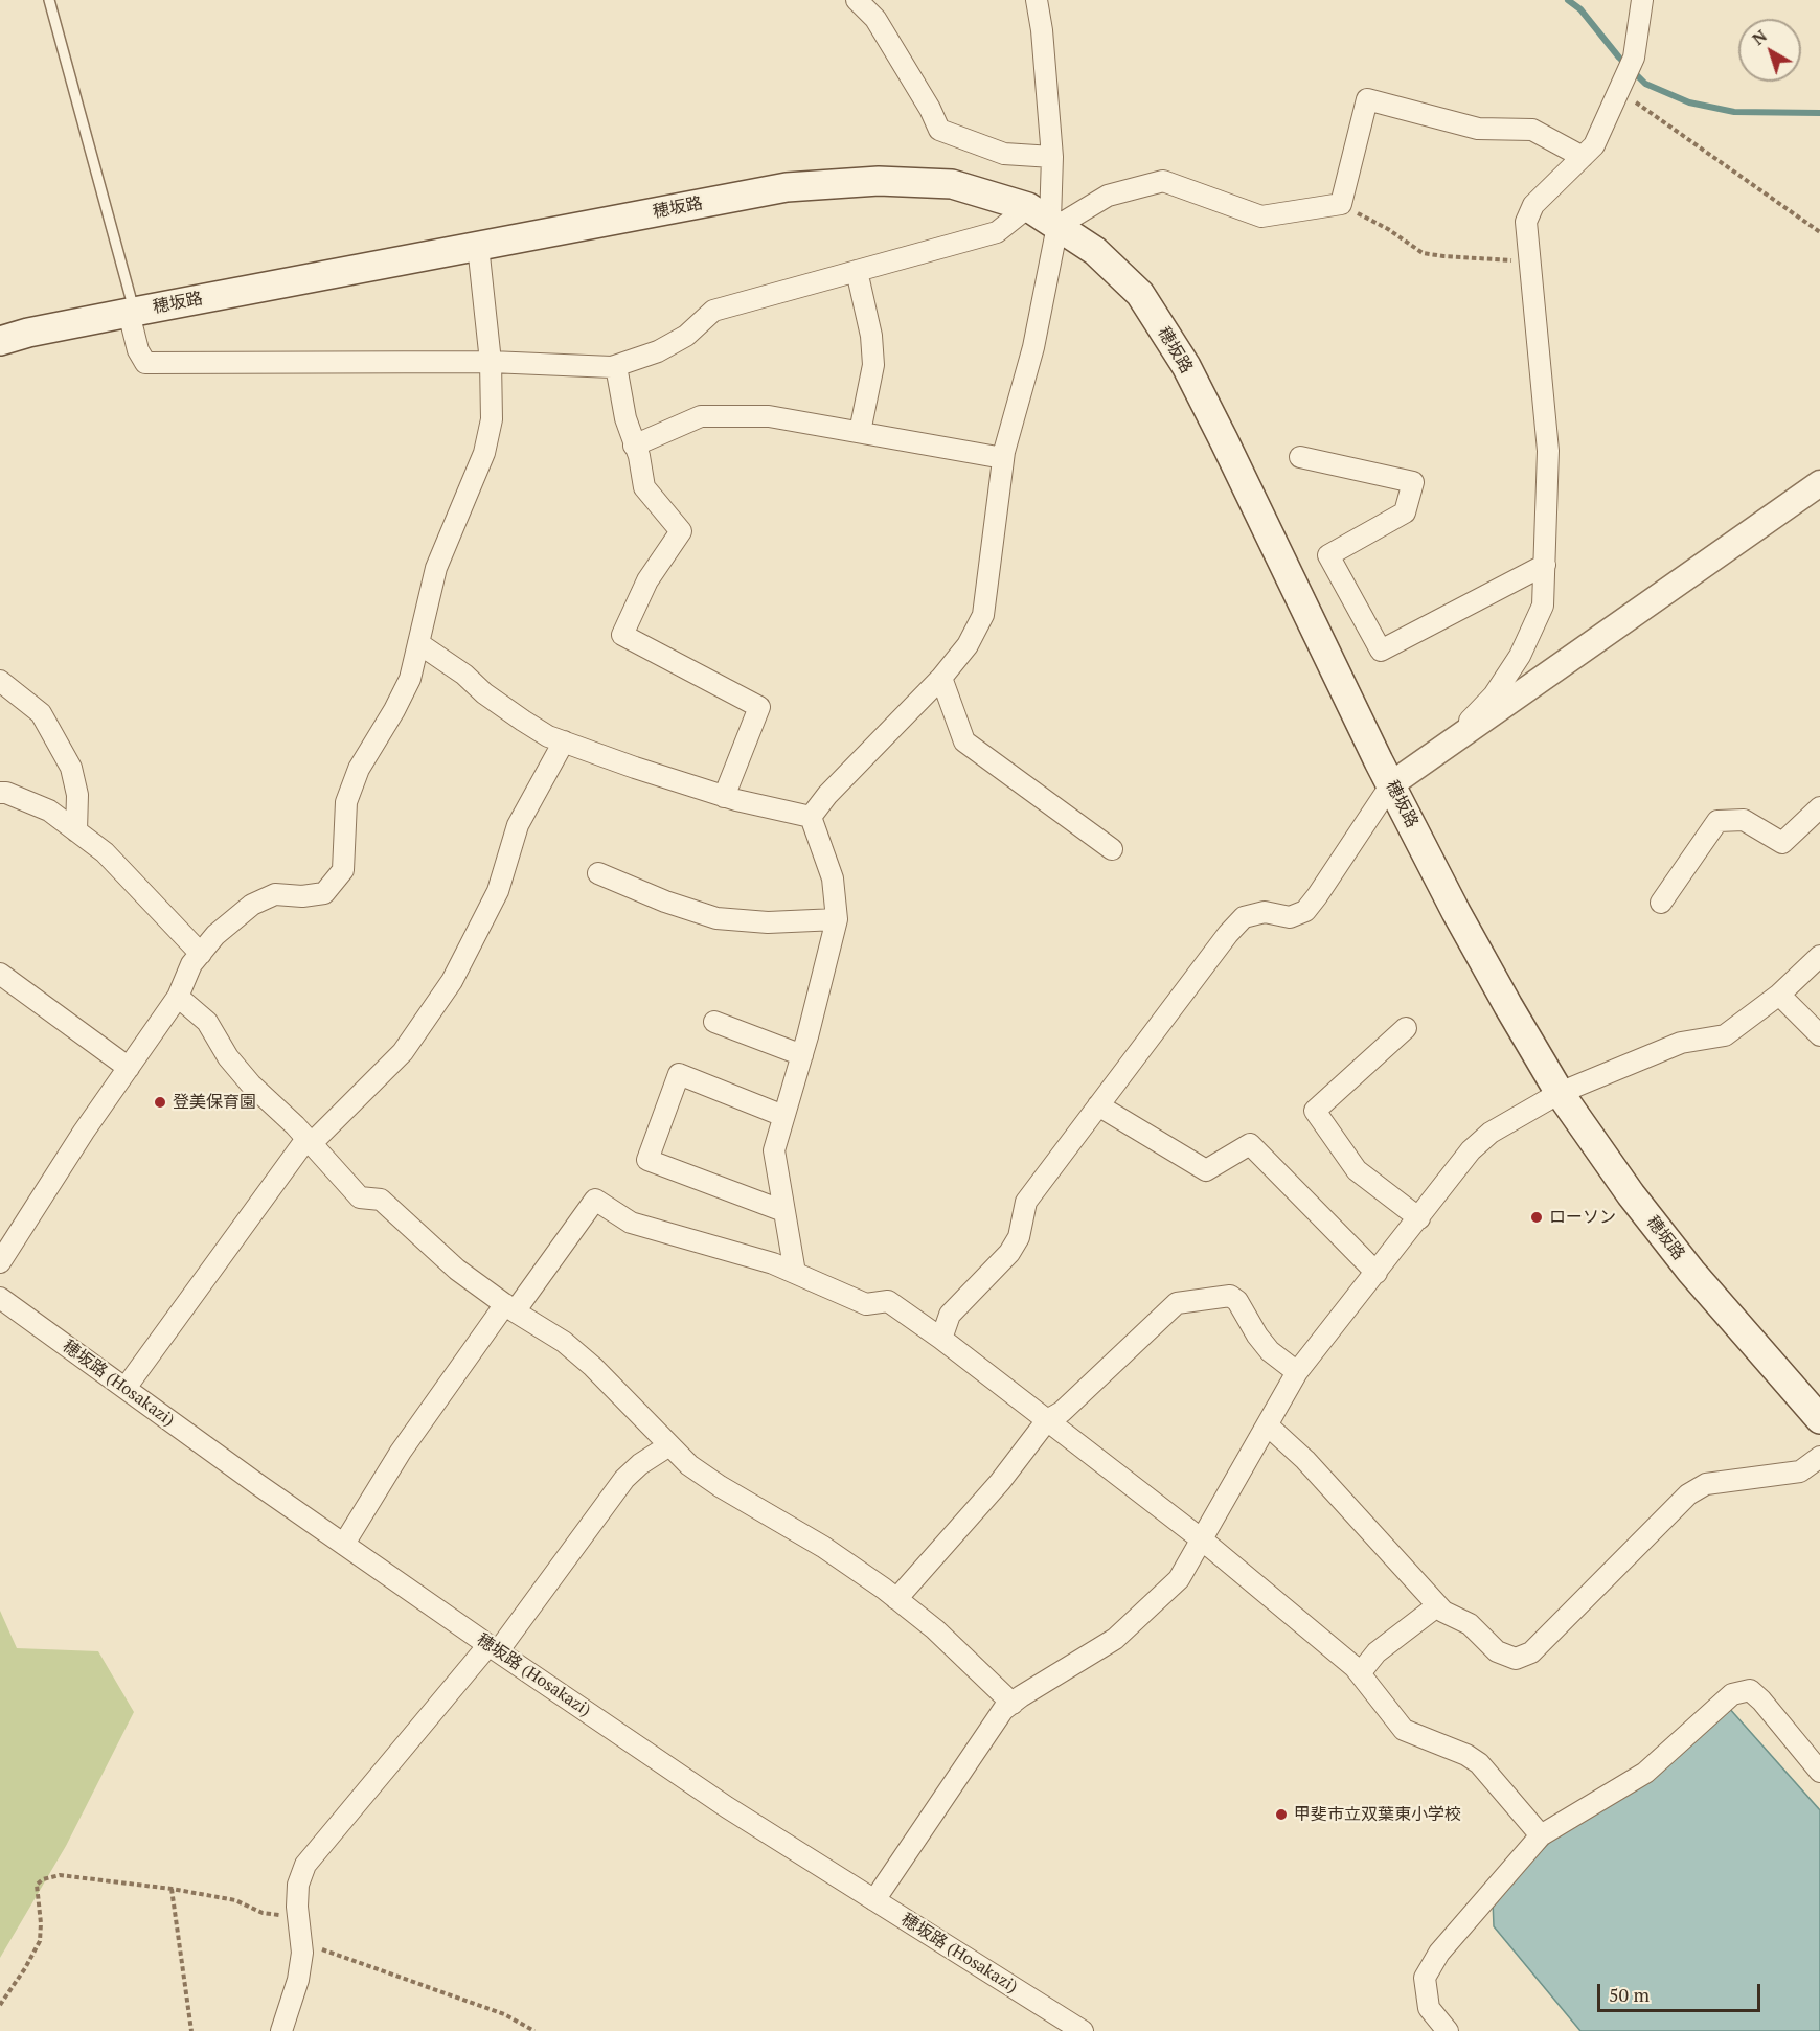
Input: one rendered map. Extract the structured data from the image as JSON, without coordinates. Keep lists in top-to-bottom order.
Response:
{
  "streets": {
    "main road": ["穂坂路"],
    "street": ["穂坂路 (Hosakazi)"]
  },
  "places": ["登美保育園", "ローソン", "甲斐市立双葉東小学校"],
  "scale_bar": "50 m",
  "north": "top left"
}
